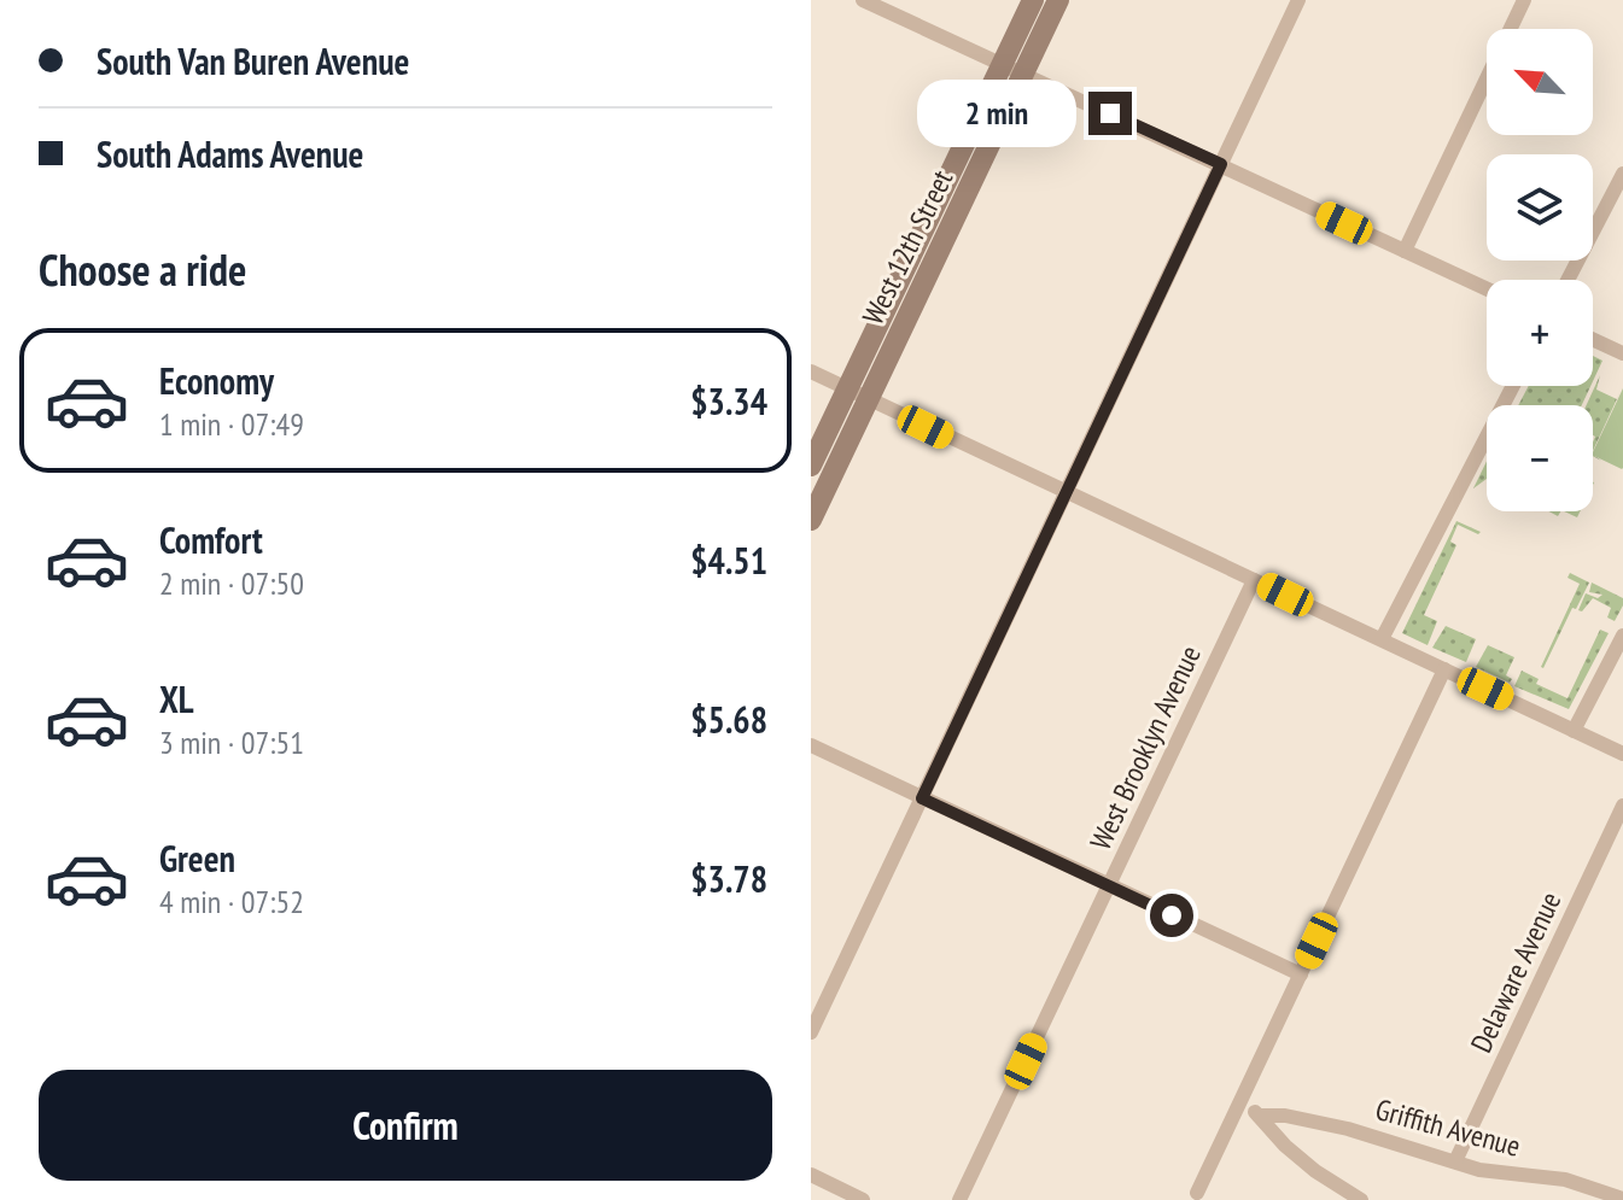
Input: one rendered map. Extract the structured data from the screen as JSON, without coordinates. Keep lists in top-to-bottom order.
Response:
{
  "streets": {
    "main road": ["West 12th Street"],
    "street": ["West Brooklyn Avenue", "Delaware Avenue", "Griffith Avenue"]
  },
  "crossings": [
    ["Delaware Avenue", "Griffith Avenue"]
  ],
  "north": "top left",
  "page": {
    "banner": ["South Van Buren Avenue", "South Adams Avenue"],
    "map_buttons": ["+", "−"],
    "bubble": "2 min",
    "heading": "Choose a ride",
    "list": [
      {
        "name": "Economy",
        "note": "1 min · 07:49",
        "value": "$3.34"
      },
      {
        "name": "Comfort",
        "note": "2 min · 07:50",
        "value": "$4.51"
      },
      {
        "name": "XL",
        "note": "3 min · 07:51",
        "value": "$5.68"
      },
      {
        "name": "Green",
        "note": "4 min · 07:52",
        "value": "$3.78"
      }
    ],
    "buttons": "Confirm"
  }
}
